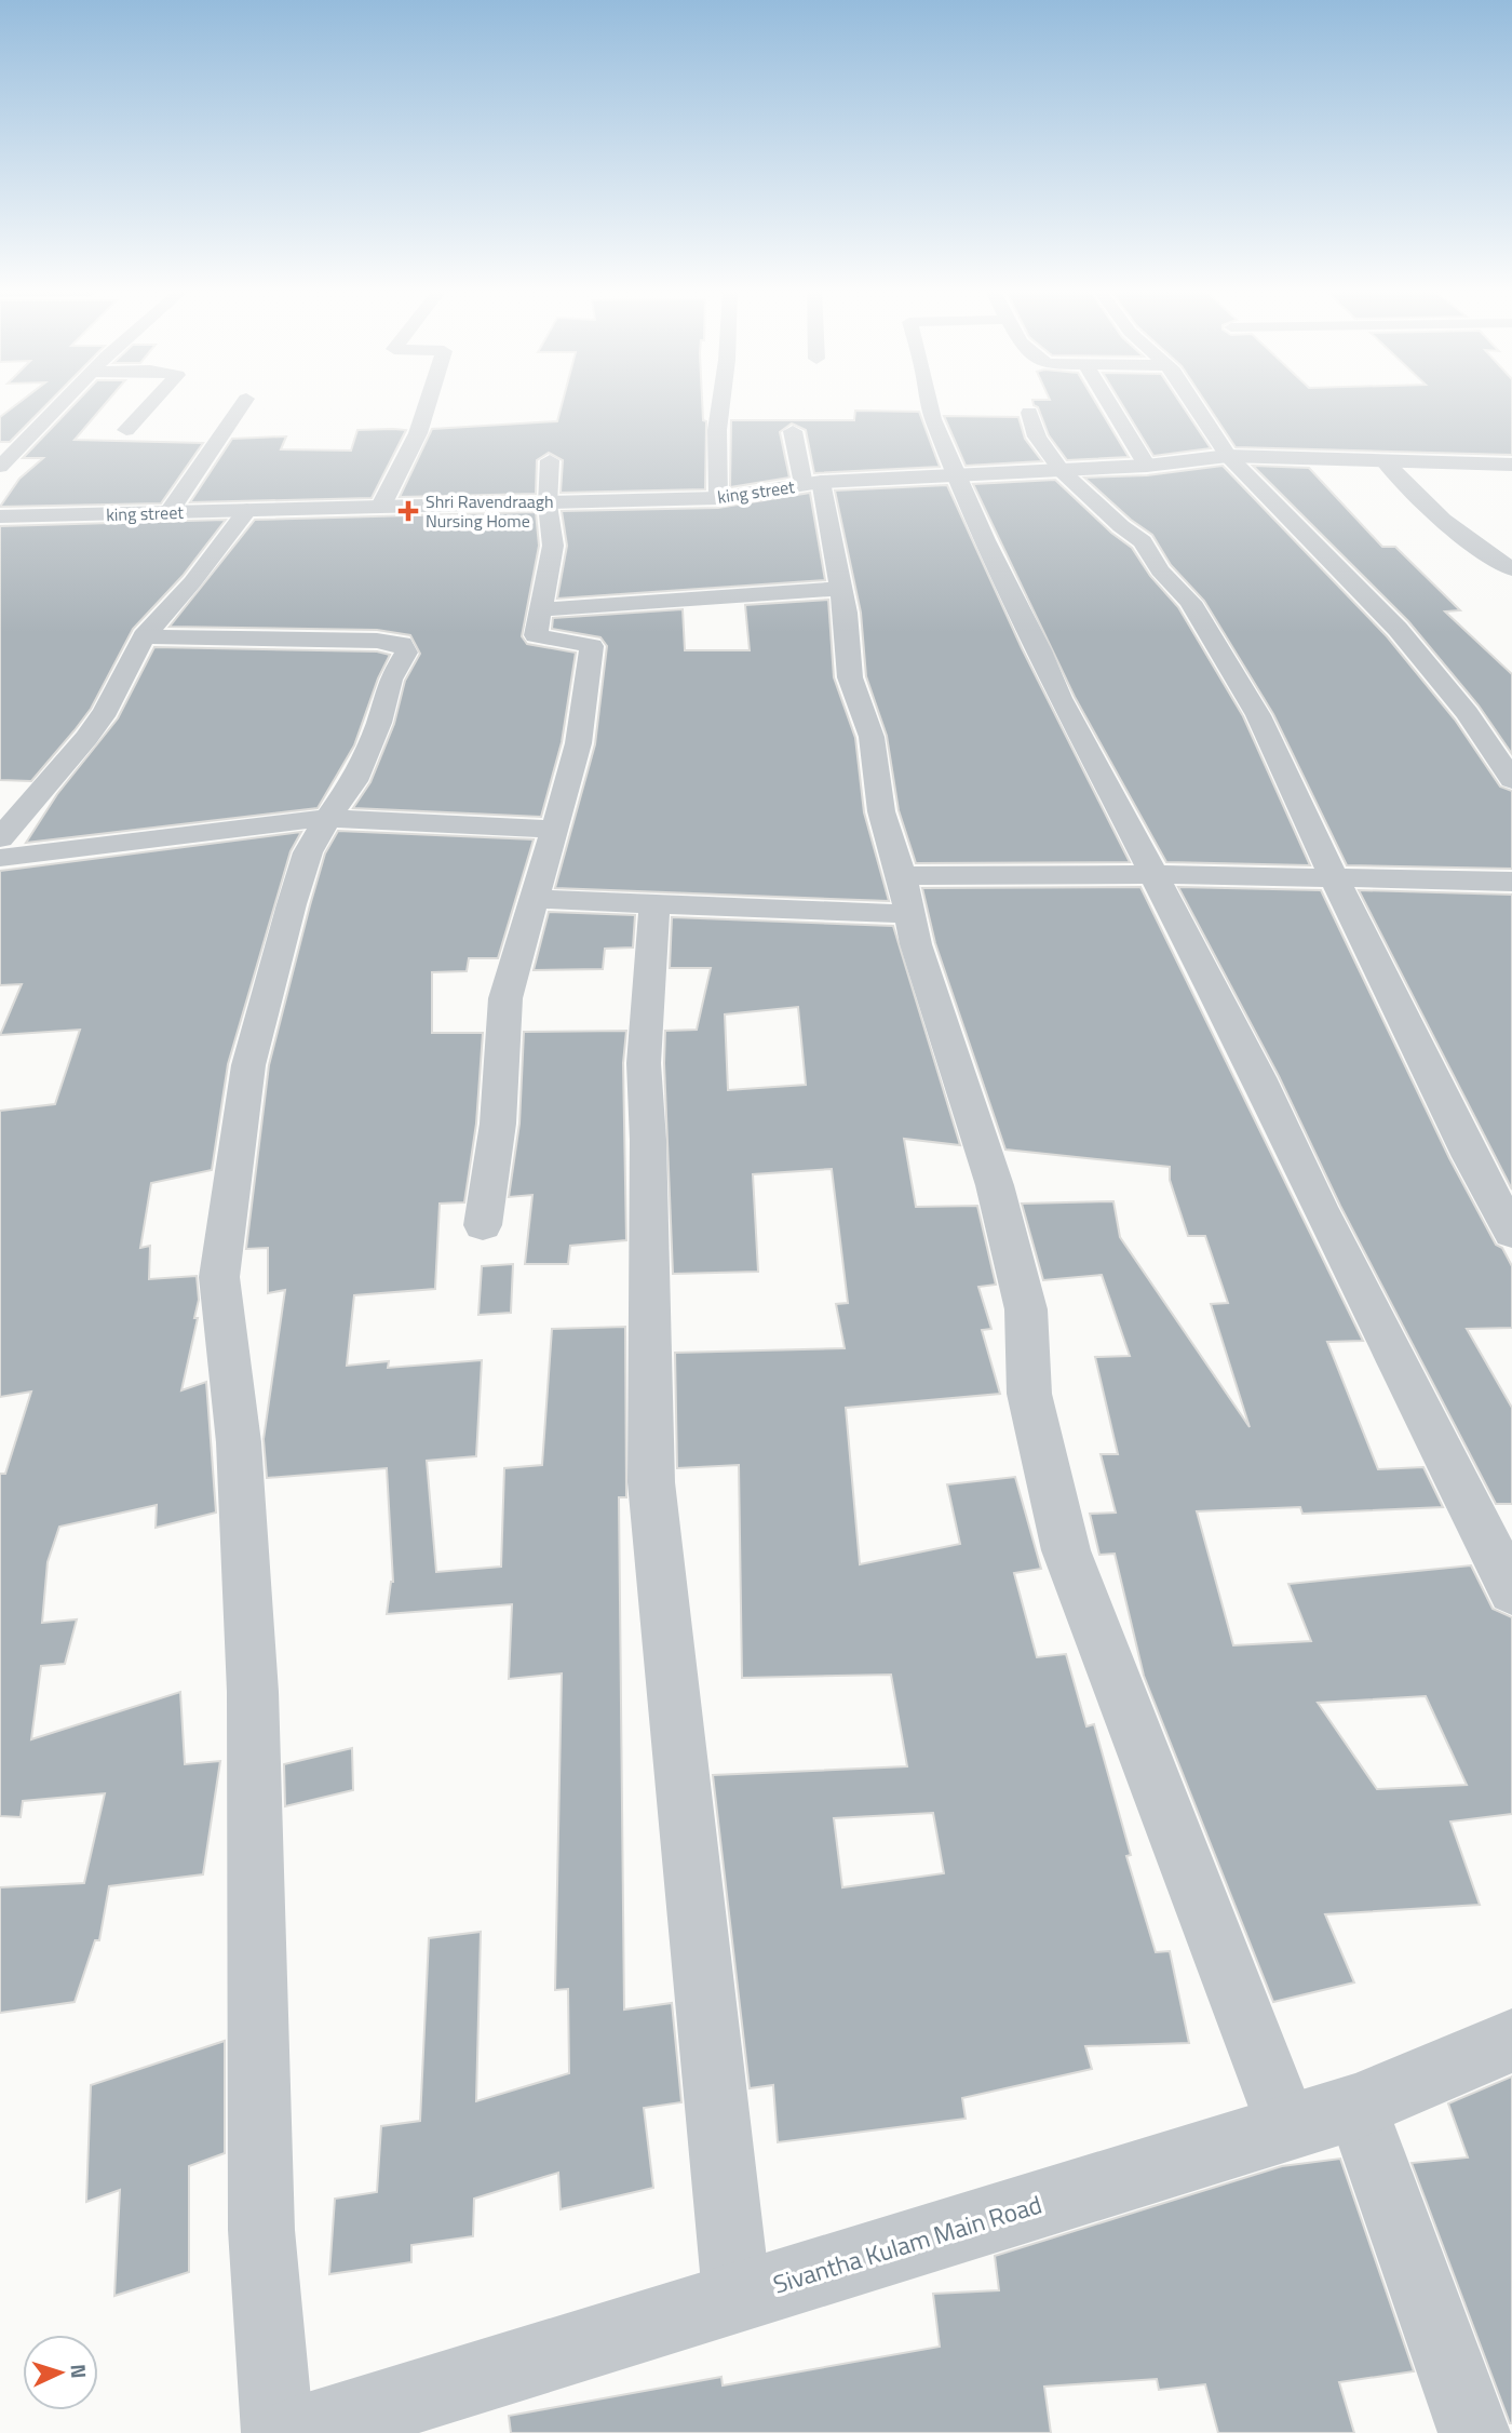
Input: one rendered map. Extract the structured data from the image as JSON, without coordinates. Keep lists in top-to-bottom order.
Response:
{
  "streets": {
    "street": ["king street", "Sivantha Kulam Main Road"]
  },
  "places": {
    "health": ["Shri Ravendraagh Nursing Home"]
  },
  "north": "right"
}
